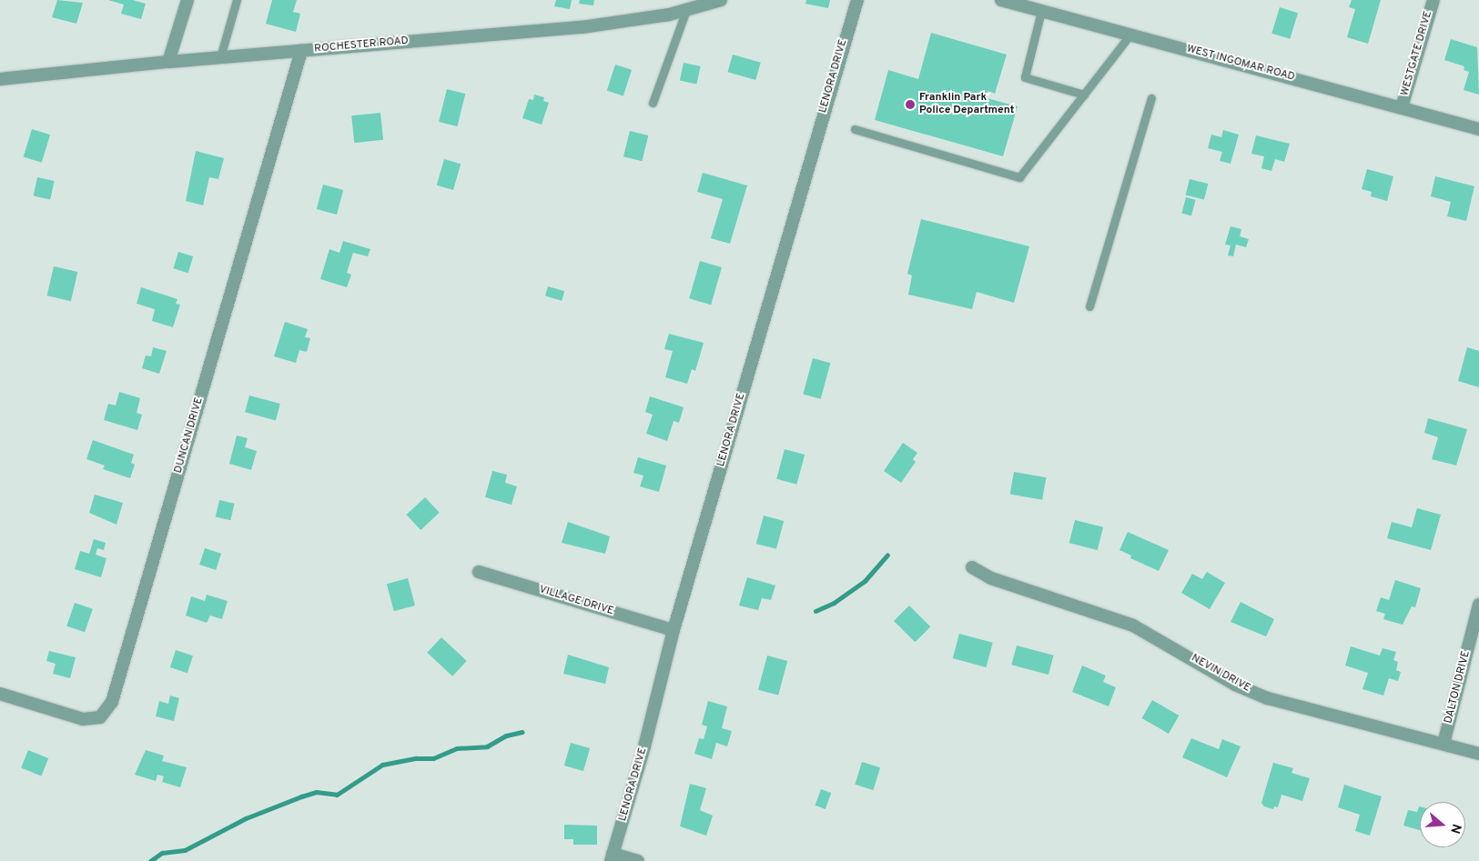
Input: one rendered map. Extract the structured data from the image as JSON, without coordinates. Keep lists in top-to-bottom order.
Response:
{
  "streets": {
    "street": [
      "ROCHESTER ROAD",
      "WESTGATE DRIVE",
      "WEST INGOMAR ROAD",
      "LENORA DRIVE",
      "DUNCAN DRIVE",
      "VILLAGE DRIVE",
      "NEVIN DRIVE",
      "DALTON DRIVE"
    ]
  },
  "crossings": [
    ["ROCHESTER ROAD", "DUNCAN DRIVE"],
    ["WESTGATE DRIVE", "WEST INGOMAR ROAD"],
    ["LENORA DRIVE", "VILLAGE DRIVE"],
    ["NEVIN DRIVE", "DALTON DRIVE"]
  ],
  "places": ["Franklin Park Police Department"],
  "north": "right"
}
